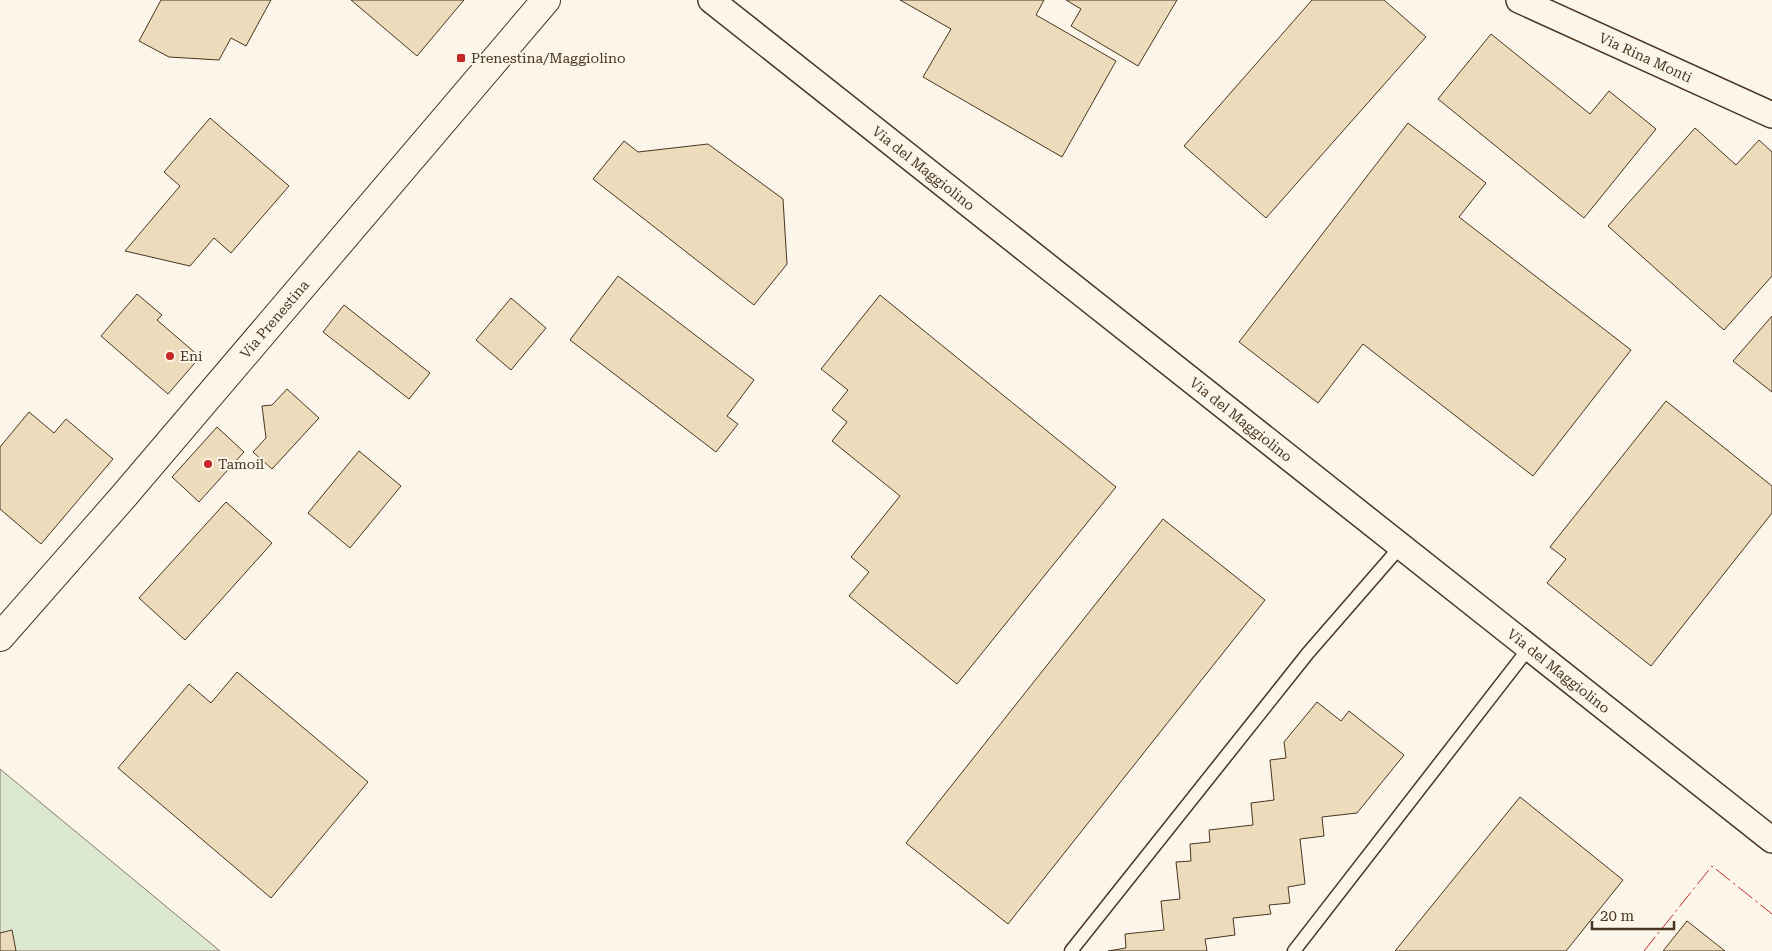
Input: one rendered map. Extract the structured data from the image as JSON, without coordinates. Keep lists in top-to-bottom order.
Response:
{
  "streets": {
    "main road": ["Via Prenestina"],
    "street": ["Via Rina Monti", "Via del Maggiolino"]
  },
  "places": {
    "transit": ["Prenestina/Maggiolino"],
    "other": ["Eni", "Tamoil"]
  },
  "scale_bar": "20 m"
}
